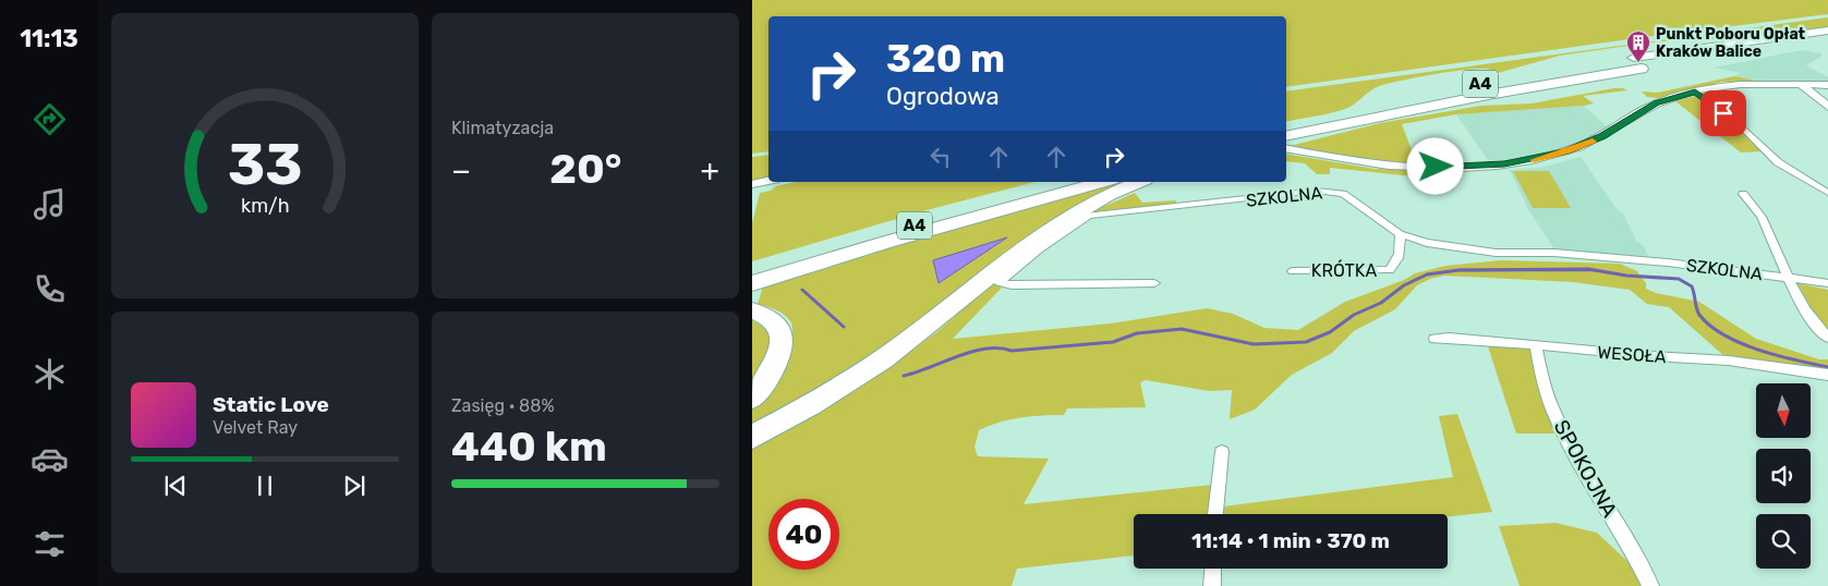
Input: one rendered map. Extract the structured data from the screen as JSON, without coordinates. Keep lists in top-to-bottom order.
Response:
{
  "streets": {
    "highway": ["A4"],
    "street": [
      "SZKOLNA",
      "KRÓTKA",
      "WESOŁA",
      "SPOKOJNA"
    ]
  },
  "crossings": [
    ["SZKOLNA", "KRÓTKA"],
    ["WESOŁA", "SPOKOJNA"]
  ],
  "places": {
    "building": ["Punkt Poboru Opłat Kraków Balice"]
  },
  "north": "bottom",
  "page": {
    "tabs": "11:13",
    "tile": [
      "Klimatyzacja",
      ["Zasięg · 88%", "440 km"]
    ],
    "turn": ["320 m", "Ogrodowa"],
    "heat": ["−", "20°", "+"],
    "song": ["Static Love", "Velvet Ray"],
    "limit": "40",
    "trip": "11:14 · 1 min · 370 m",
    "gauge": ["33", "km/h"]
  }
}
